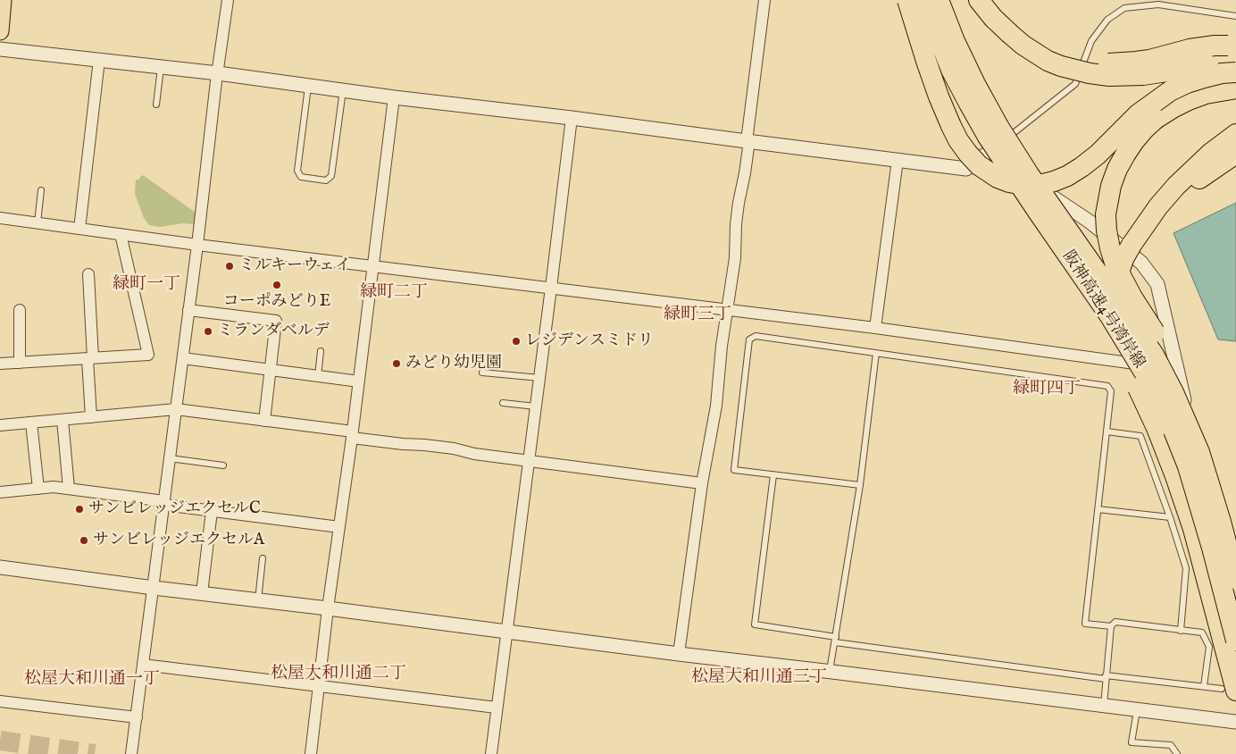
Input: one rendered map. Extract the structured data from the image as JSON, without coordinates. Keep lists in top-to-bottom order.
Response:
{
  "streets": {
    "highway": ["阪神高速4号湾岸線"]
  },
  "districts": [
    "緑町一丁",
    "緑町二丁",
    "緑町三丁",
    "緑町四丁",
    "松屋大和川通二丁",
    "松屋大和川通三丁",
    "松屋大和川通一丁"
  ],
  "places": [
    "ミルキーウェイ",
    "コーポみどりE",
    "ミランダベルデ",
    "レジデンスミドリ",
    "みどり幼児園",
    "サンビレッジエクセルC",
    "サンビレッジエクセルA"
  ]
}
